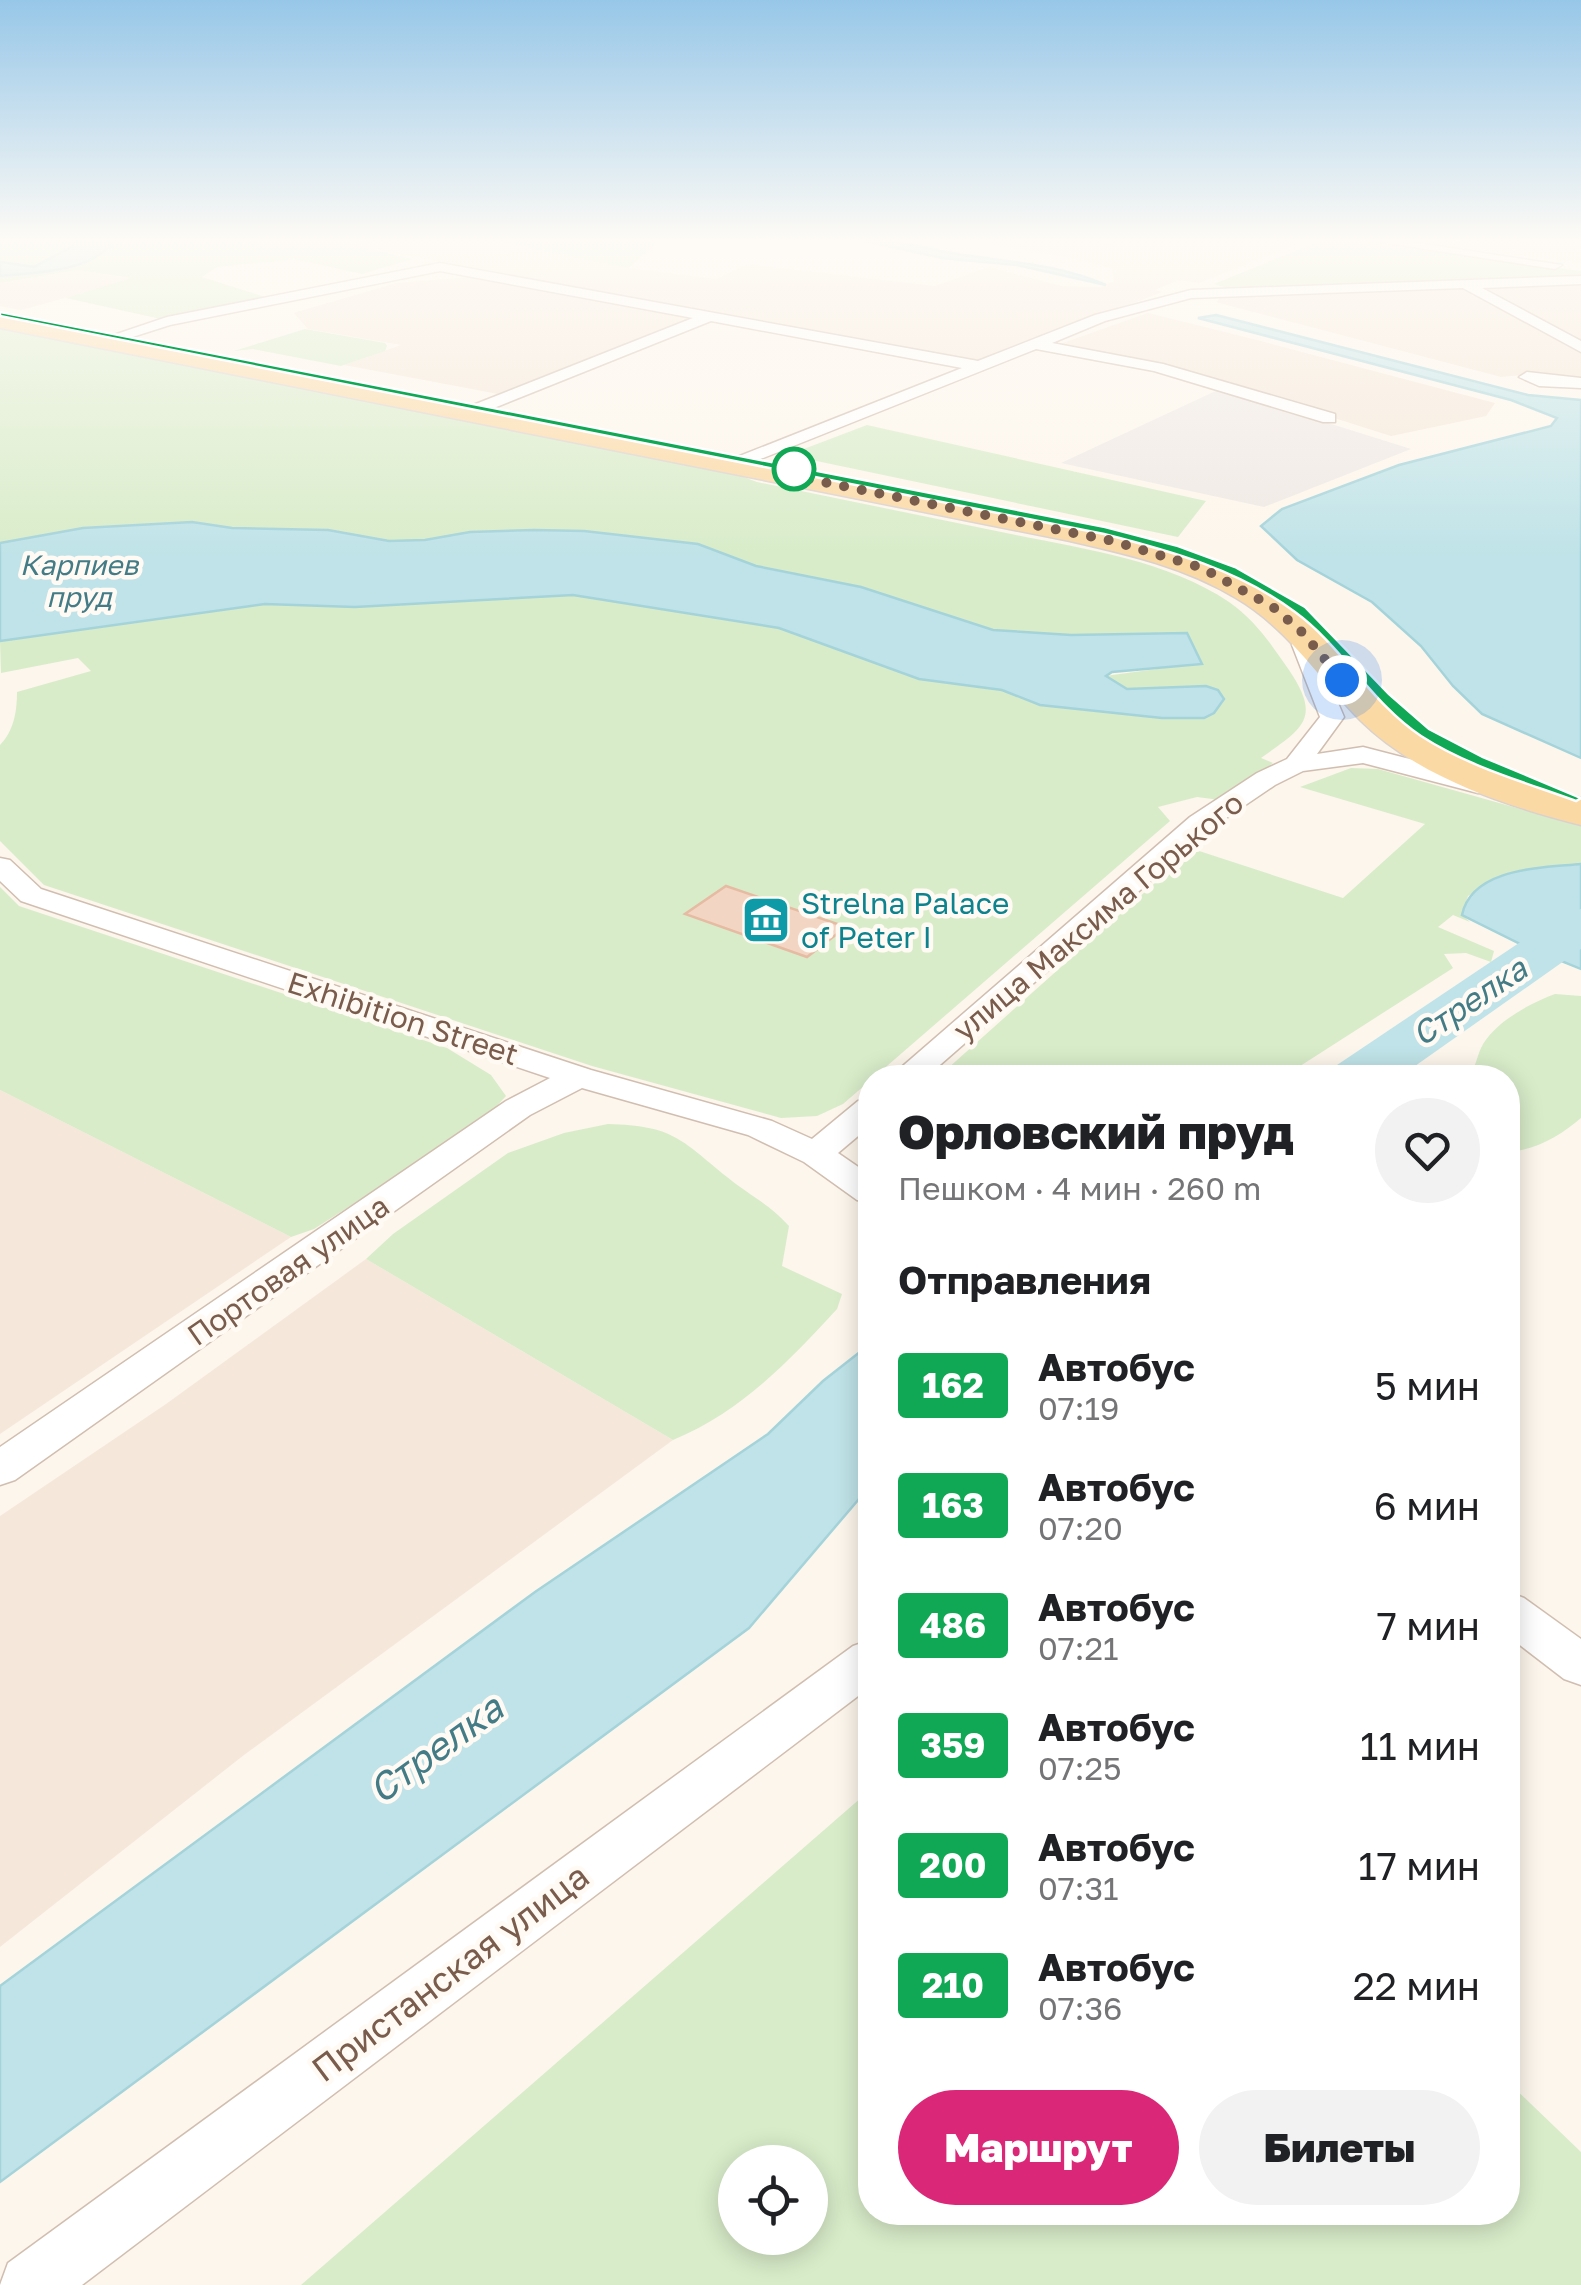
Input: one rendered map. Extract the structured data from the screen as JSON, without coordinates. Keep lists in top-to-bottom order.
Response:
{
  "streets": {
    "street": [
      "улица Максима Горького",
      "Exhibition Street",
      "Портовая улица",
      "Пристанская улица"
    ]
  },
  "crossings": [
    ["Exhibition Street", "Портовая улица"]
  ],
  "water": ["Карпиев пруд", "Стрелка"],
  "places": {
    "museum": ["Strelna Palace of Peter I"]
  },
  "lines": ["bus line 162"],
  "page": {
    "heading": [
      ["Орловский пруд", "Пешком · 4 мин · 260 m"],
      "Отправления"
    ],
    "list": [
      {
        "mark": "162",
        "name": "Автобус",
        "note": "07:19",
        "value": "5 мин"
      },
      {
        "mark": "163",
        "name": "Автобус",
        "note": "07:20",
        "value": "6 мин"
      },
      {
        "mark": "486",
        "name": "Автобус",
        "note": "07:21",
        "value": "7 мин"
      },
      {
        "mark": "359",
        "name": "Автобус",
        "note": "07:25",
        "value": "11 мин"
      },
      {
        "mark": "200",
        "name": "Автобус",
        "note": "07:31",
        "value": "17 мин"
      },
      {
        "mark": "210",
        "name": "Автобус",
        "note": "07:36",
        "value": "22 мин"
      }
    ],
    "buttons": ["Маршрут", "Билеты"]
  }
}
